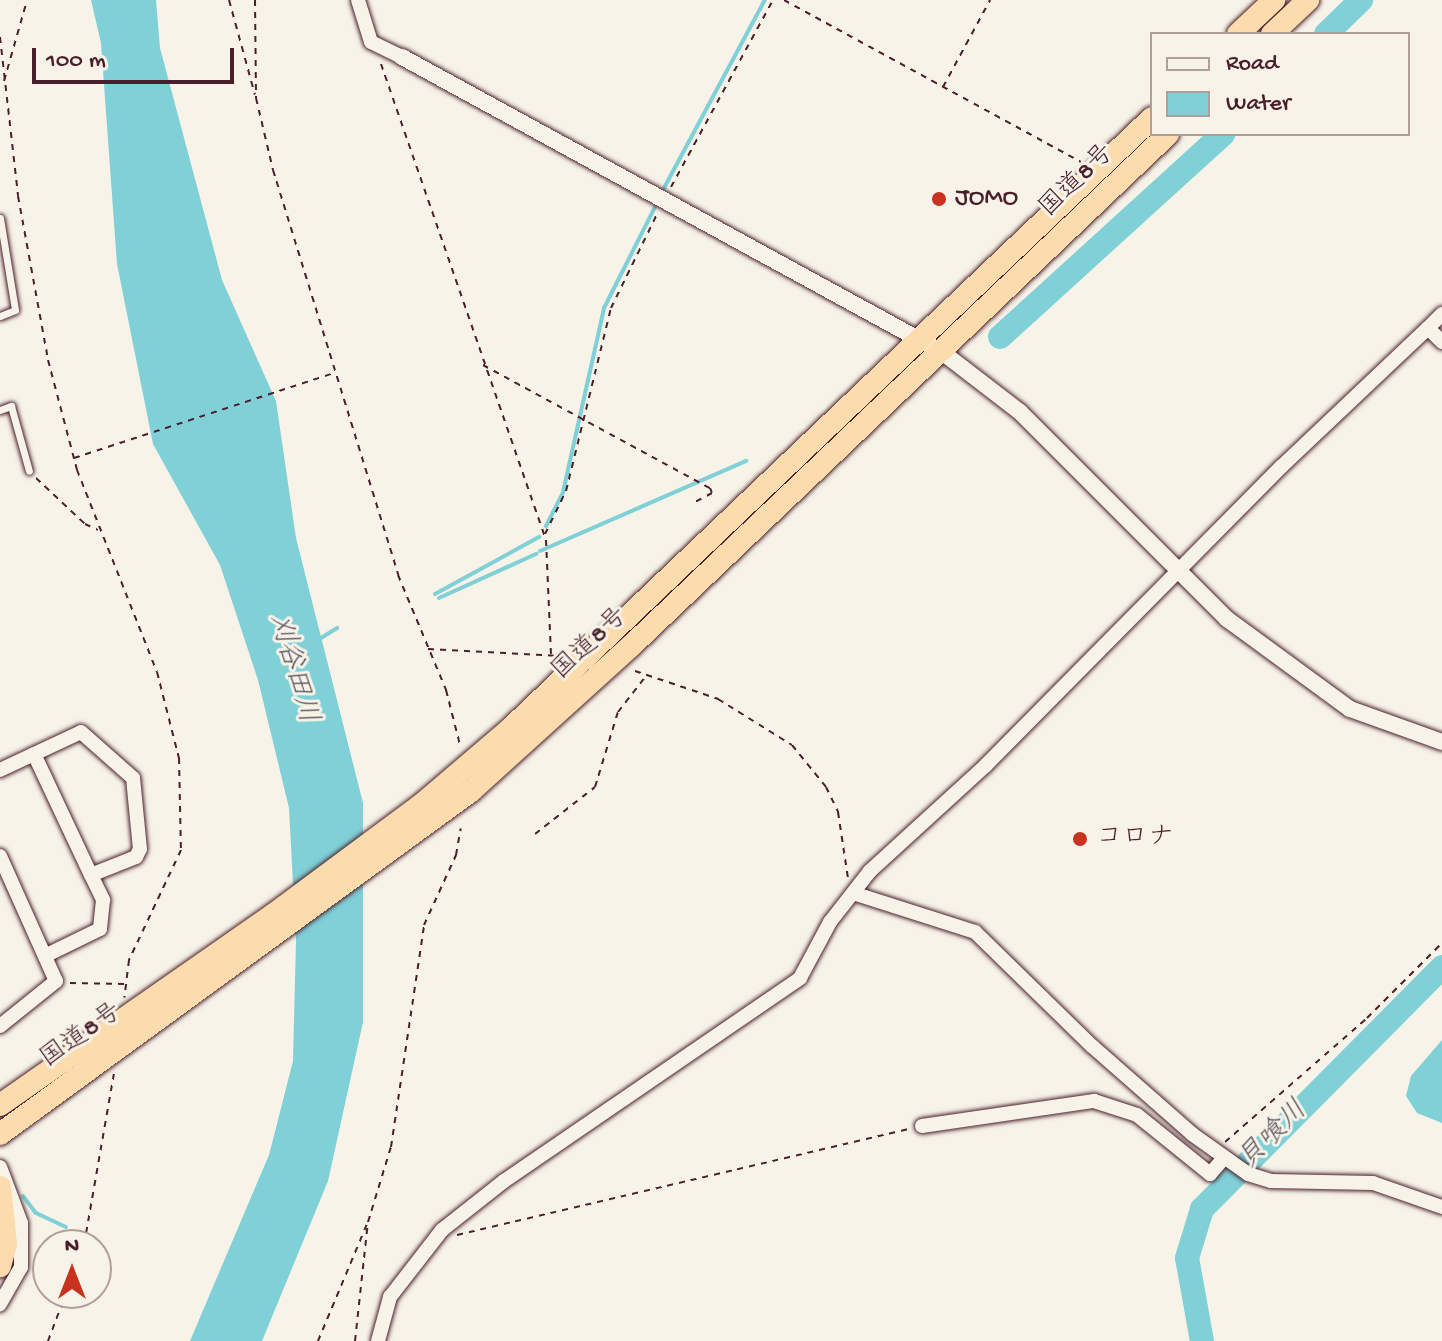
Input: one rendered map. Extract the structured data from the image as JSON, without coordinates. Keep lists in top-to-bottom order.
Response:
{
  "streets": {
    "highway": ["国道8号"]
  },
  "water": ["刈谷田川", "貝喰川"],
  "places": ["JOMO", "コロナ"],
  "legend": ["Road", "Water"],
  "scale_bar": "100 m",
  "north": "top"
}
